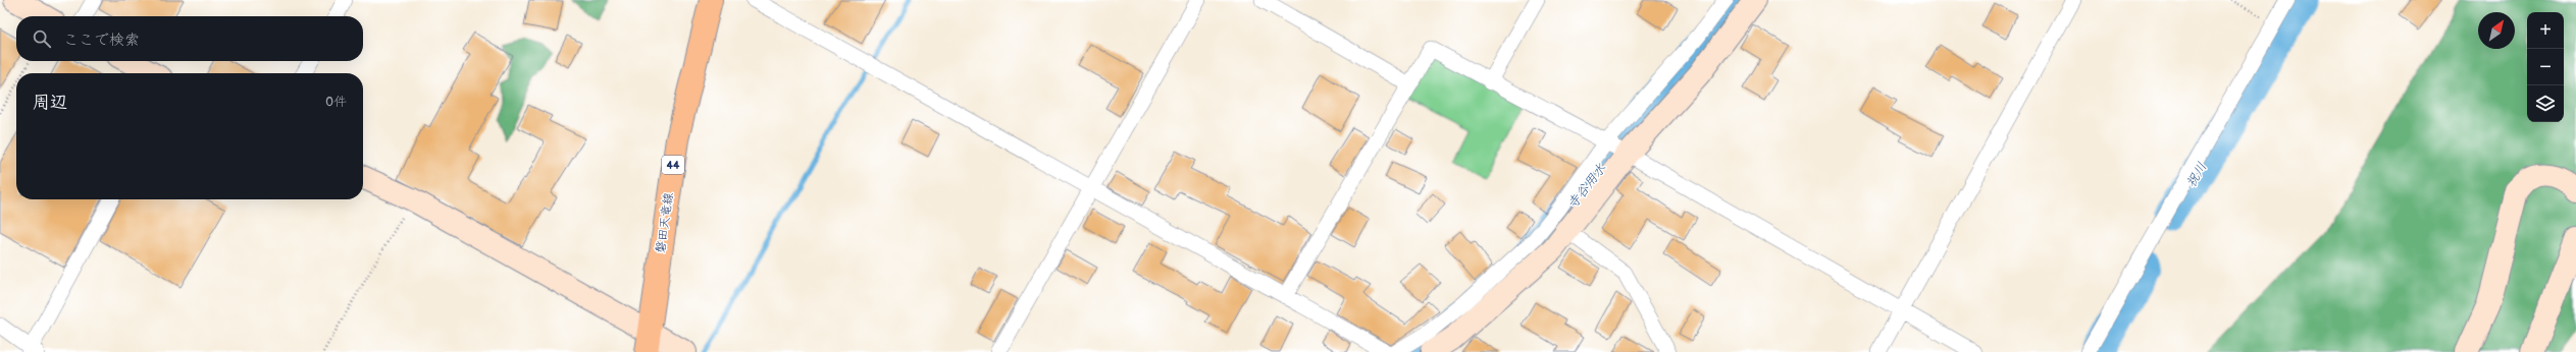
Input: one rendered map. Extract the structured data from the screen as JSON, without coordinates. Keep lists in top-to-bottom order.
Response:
{
  "streets": {
    "main road": ["44", "磐田天竜線"]
  },
  "water": ["祝川", "寺谷用水"],
  "north": "top right",
  "page": {
    "map_buttons": ["+", "−"],
    "search": "ここで検索",
    "heading": ["周辺", "0件"]
  }
}
